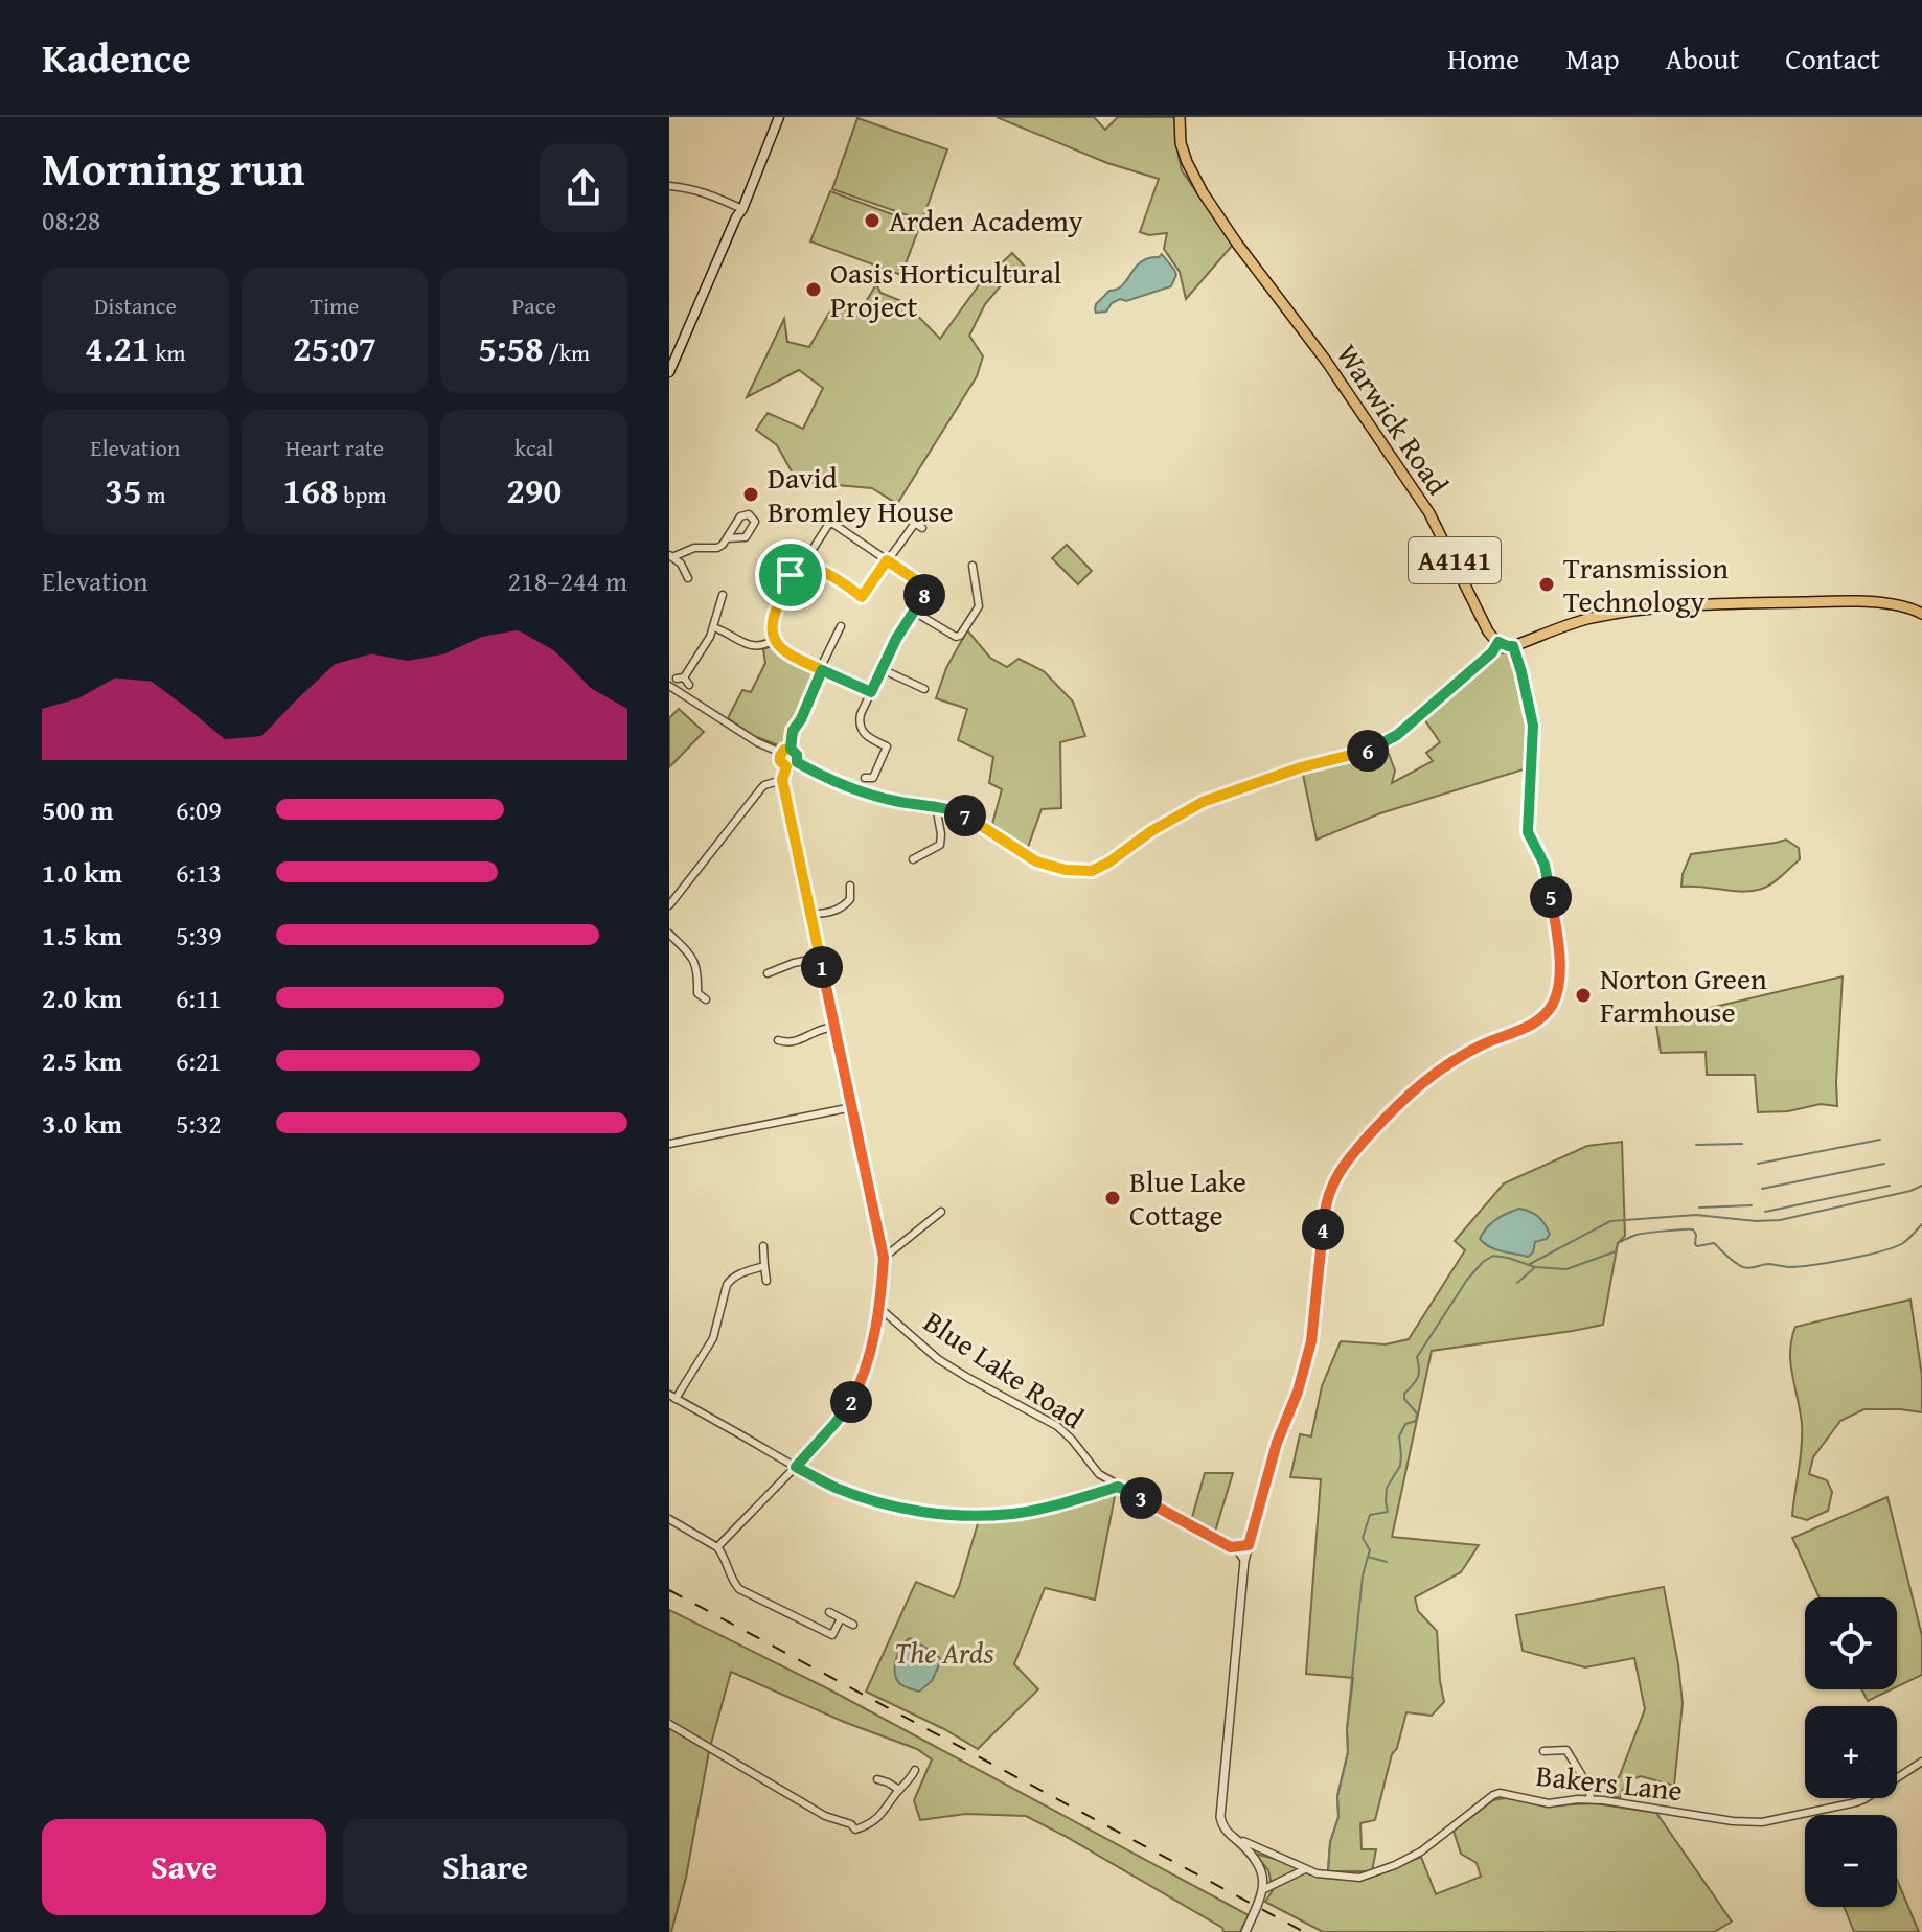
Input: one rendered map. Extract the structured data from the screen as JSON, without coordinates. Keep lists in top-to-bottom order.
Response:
{
  "streets": {
    "main road": ["Warwick Road", "A4141"],
    "street": ["Blue Lake Road", "Bakers Lane"]
  },
  "parks": ["The Ards"],
  "places": [
    "Arden Academy",
    "Oasis Horticultural Project",
    "David Bromley House",
    "Transmission Technology",
    "Norton Green Farmhouse",
    "Blue Lake Cottage"
  ],
  "page": {
    "header": "Kadence",
    "nav": [
      "Home",
      "Map",
      "About",
      "Contact"
    ],
    "heading": ["Morning run", "08:28"],
    "stats": [
      ["Distance", "4.21 km"],
      ["Time", "25:07"],
      ["Pace", "5:58 /km"],
      ["Elevation", "35 m"],
      ["Heart rate", "168 bpm"],
      ["kcal", "290"]
    ],
    "chart": ["Elevation", "218–244 m"],
    "pins": [
      "8",
      "6",
      "7",
      "5",
      "1",
      "4",
      "2",
      "3"
    ],
    "list": [
      {
        "name": "500 m",
        "note": "6:09"
      },
      {
        "name": "1.0 km",
        "note": "6:13"
      },
      {
        "name": "1.5 km",
        "note": "5:39"
      },
      {
        "name": "2.0 km",
        "note": "6:11"
      },
      {
        "name": "2.5 km",
        "note": "6:21"
      },
      {
        "name": "3.0 km",
        "note": "5:32"
      }
    ],
    "map_buttons": ["+", "−"],
    "buttons": ["Save", "Share"]
  }
}
